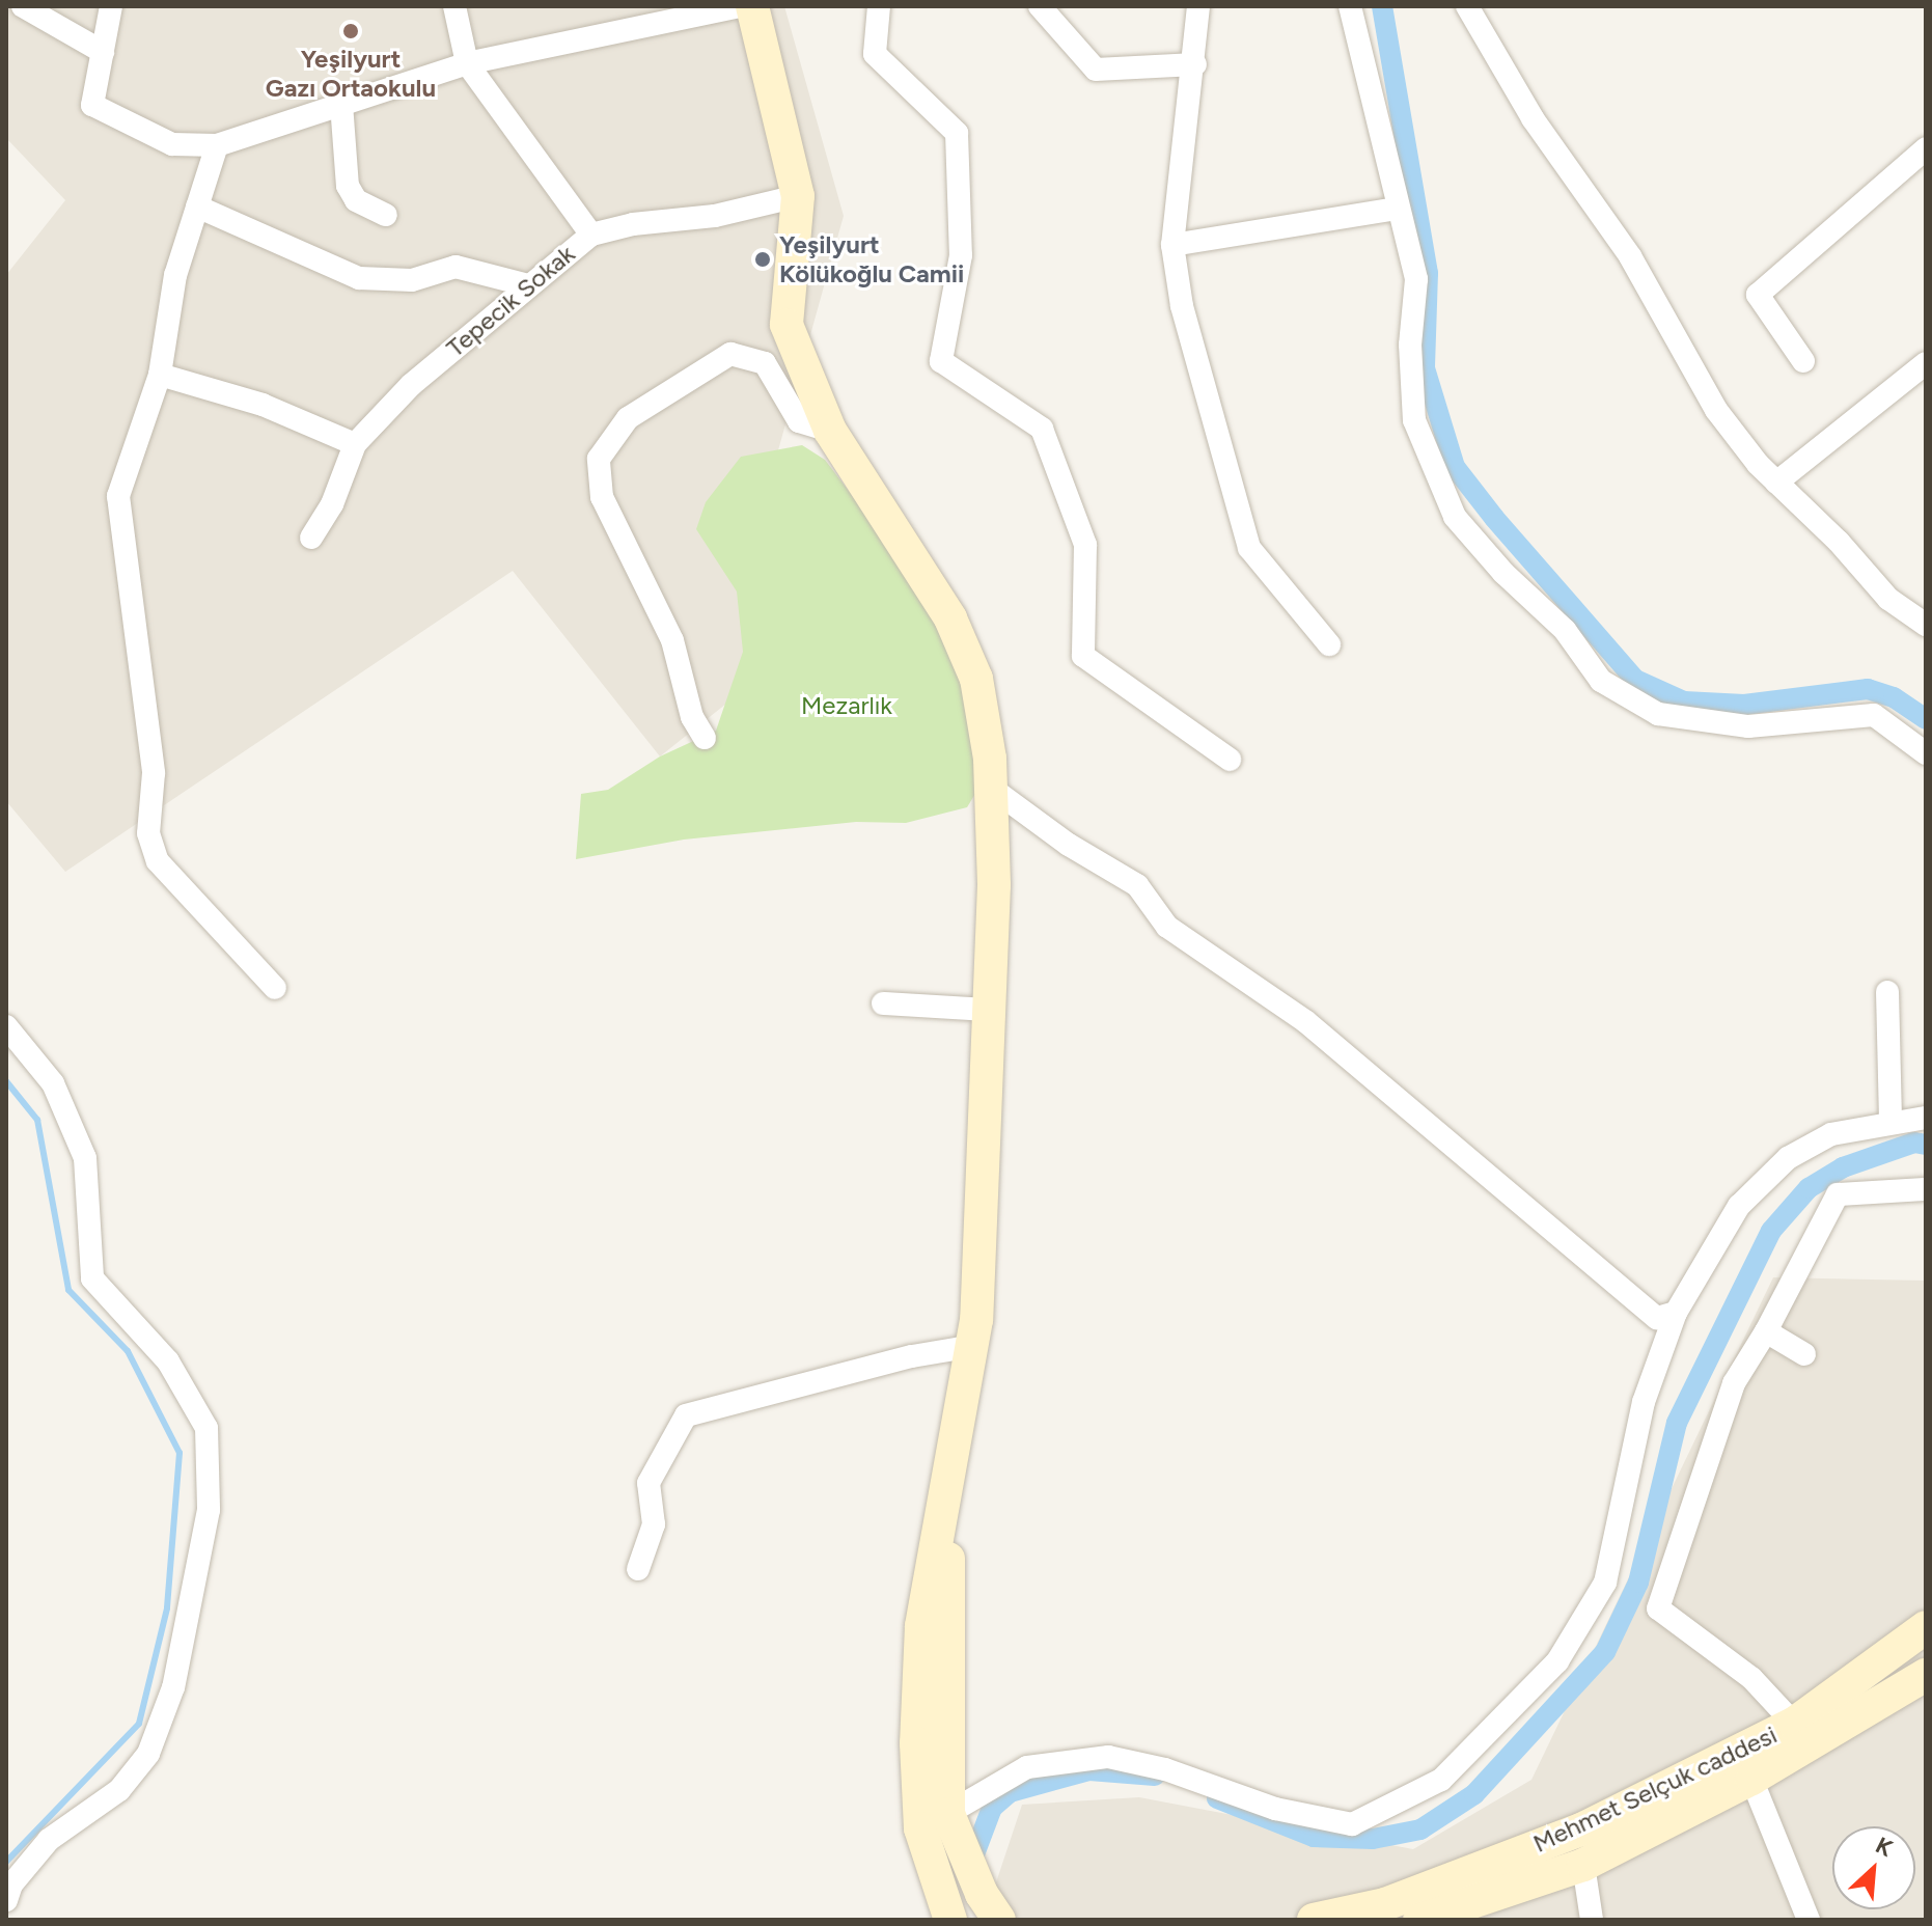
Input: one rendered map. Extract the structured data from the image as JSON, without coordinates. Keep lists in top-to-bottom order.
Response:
{
  "streets": {
    "main road": ["Mehmet Selçuk caddesi"],
    "street": ["Tepecik Sokak"]
  },
  "parks": ["Mezarlık"],
  "places": ["Yeşilyurt Gazı Ortaokulu", "Yeşilyurt Kölükoğlu Camii"],
  "north": "top right"
}
